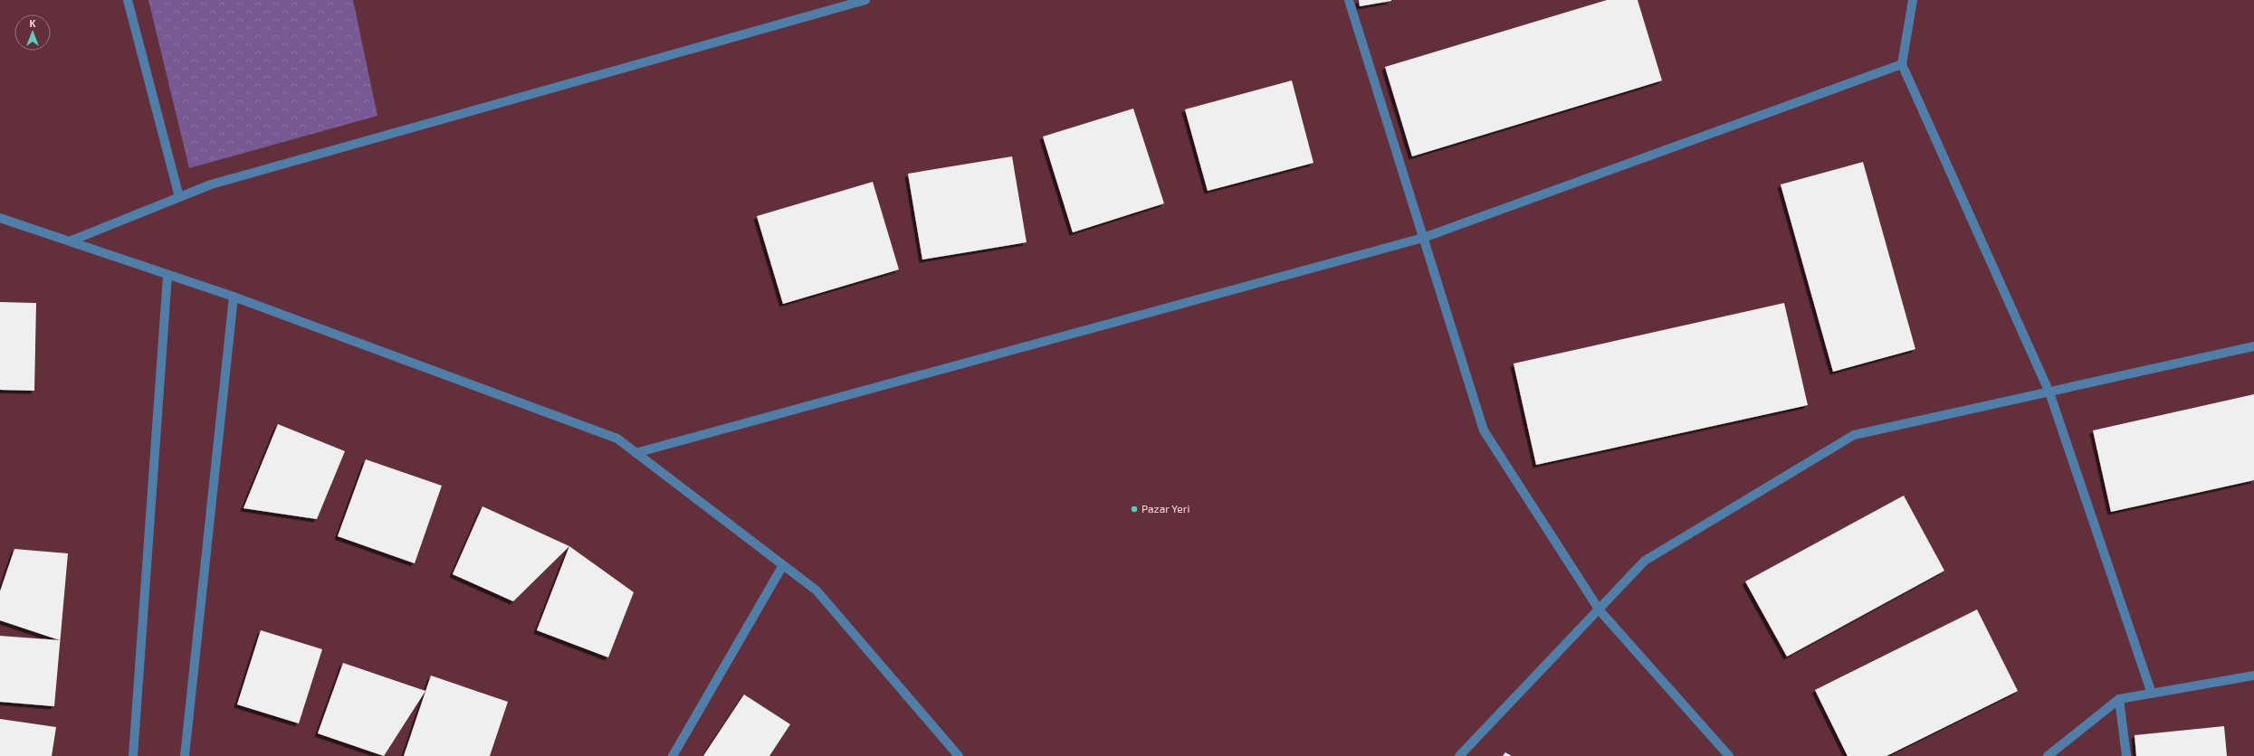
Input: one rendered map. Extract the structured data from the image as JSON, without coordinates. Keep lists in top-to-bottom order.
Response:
{
  "places": ["Pazar Yeri"],
  "north": "top"
}
